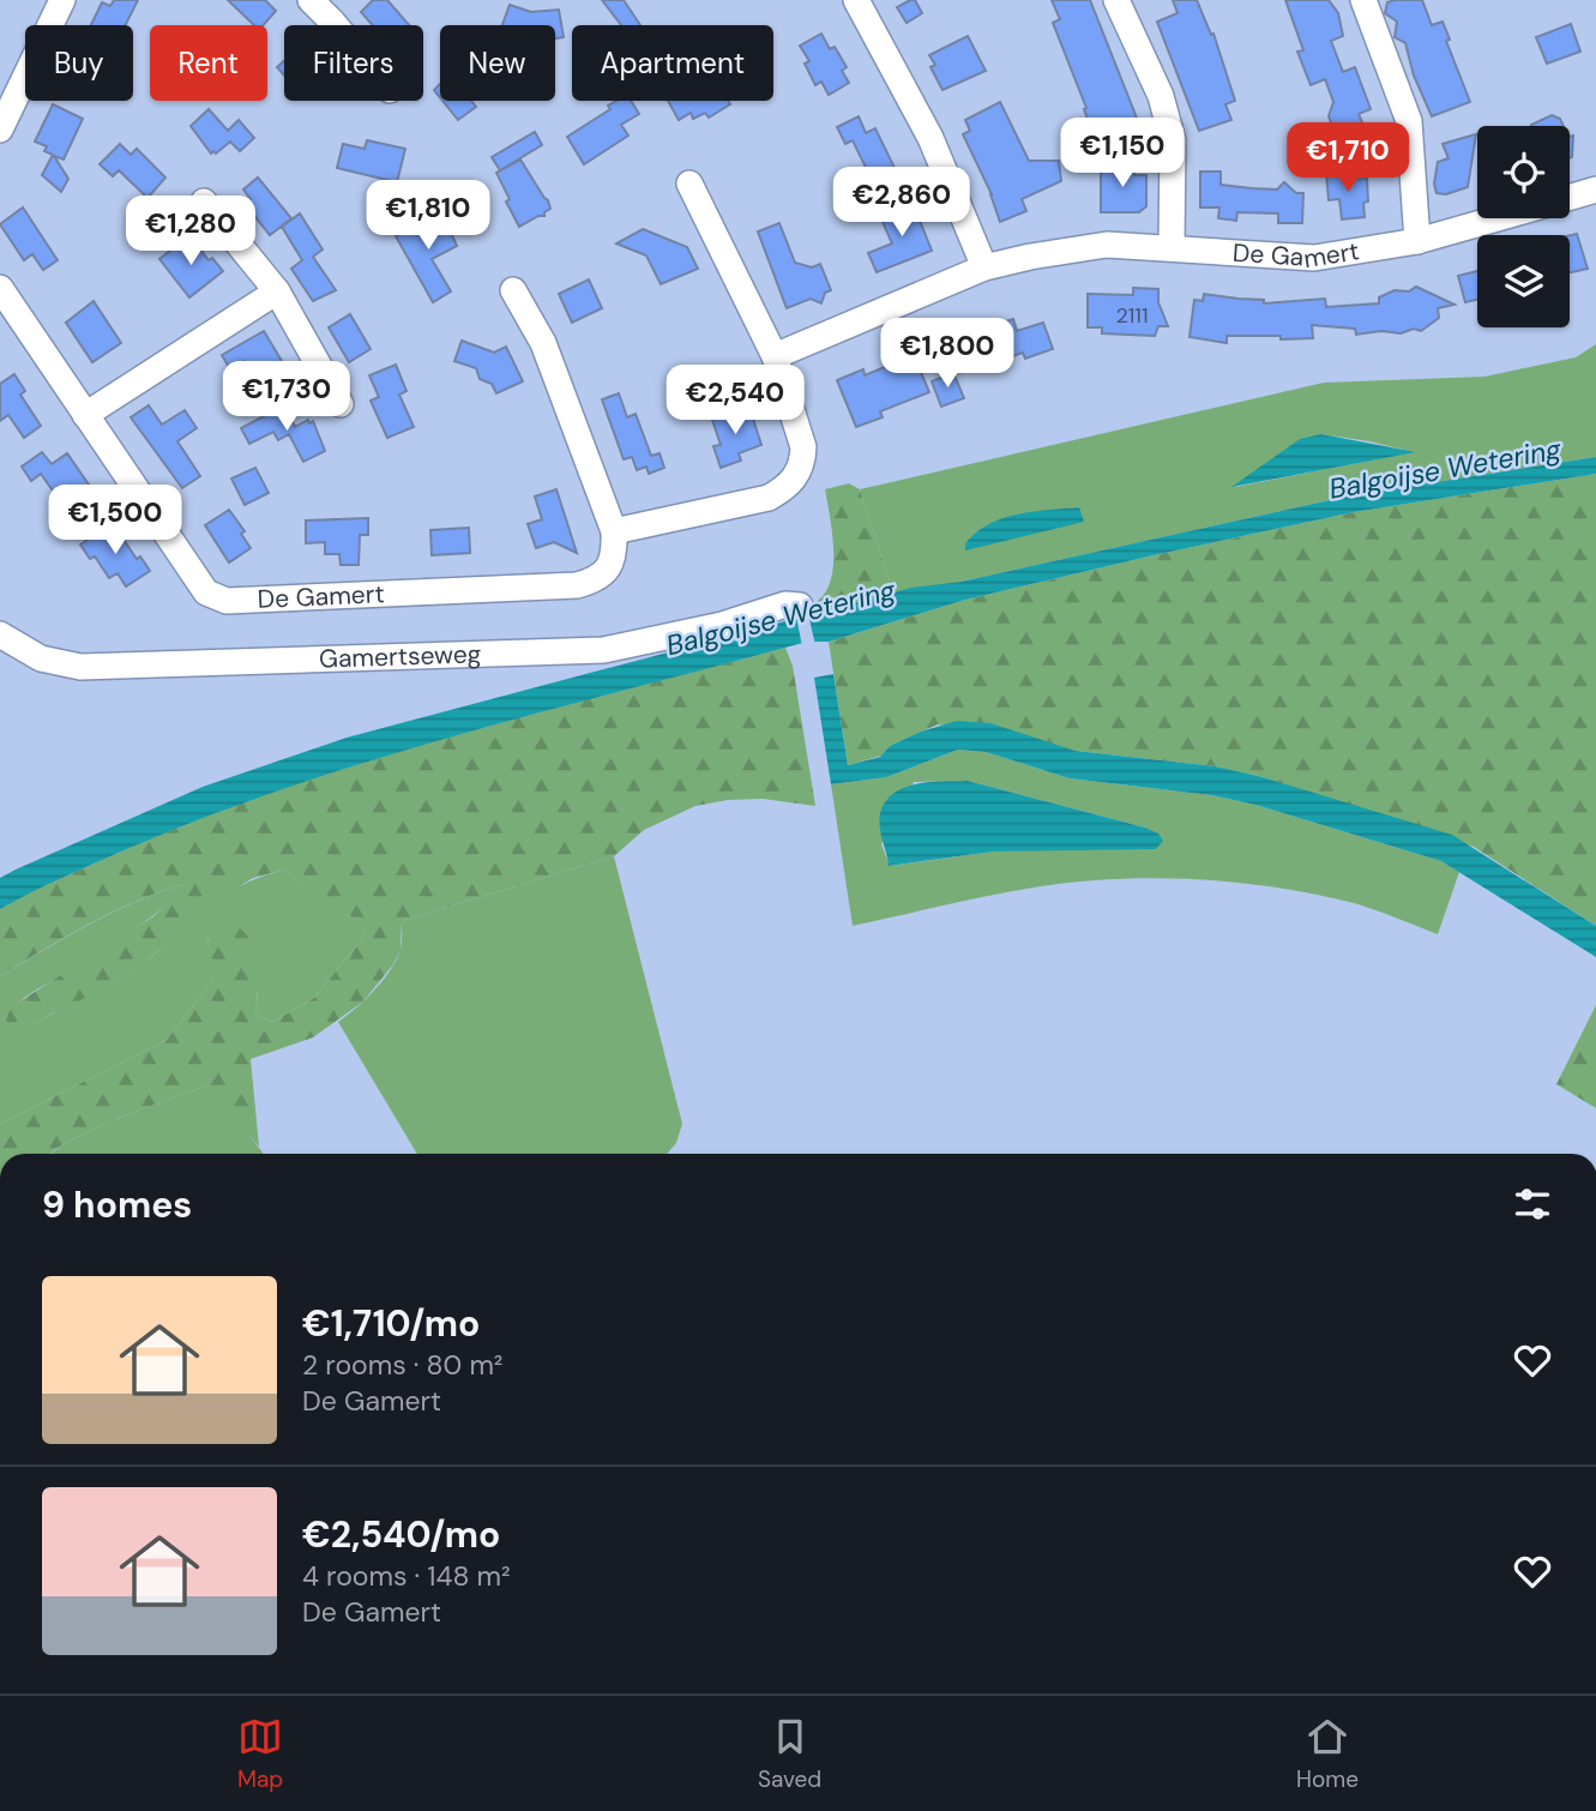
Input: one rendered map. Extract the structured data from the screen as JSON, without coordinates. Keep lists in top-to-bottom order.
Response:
{
  "streets": {
    "street": ["De Gamert", "Gamertseweg"]
  },
  "water": ["Balgoijse Wetering"],
  "house_numbers": ["2111"],
  "page": {
    "chip": [
      "Buy",
      "Rent",
      "Filters",
      "New",
      "Apartment"
    ],
    "price": [
      "€1,150",
      "€1,710",
      "€2,860",
      "€1,810",
      "€1,280",
      "€1,800",
      "€1,730",
      "€2,540",
      "€1,500"
    ],
    "heading": "9 homes",
    "list": [
      {
        "name": "€1,710/mo",
        "note": "2 rooms · 80 m² · De Gamert"
      },
      {
        "name": "€2,540/mo",
        "note": "4 rooms · 148 m² · De Gamert"
      }
    ],
    "tabs": ["Map", "Saved", "Home"]
  }
}
